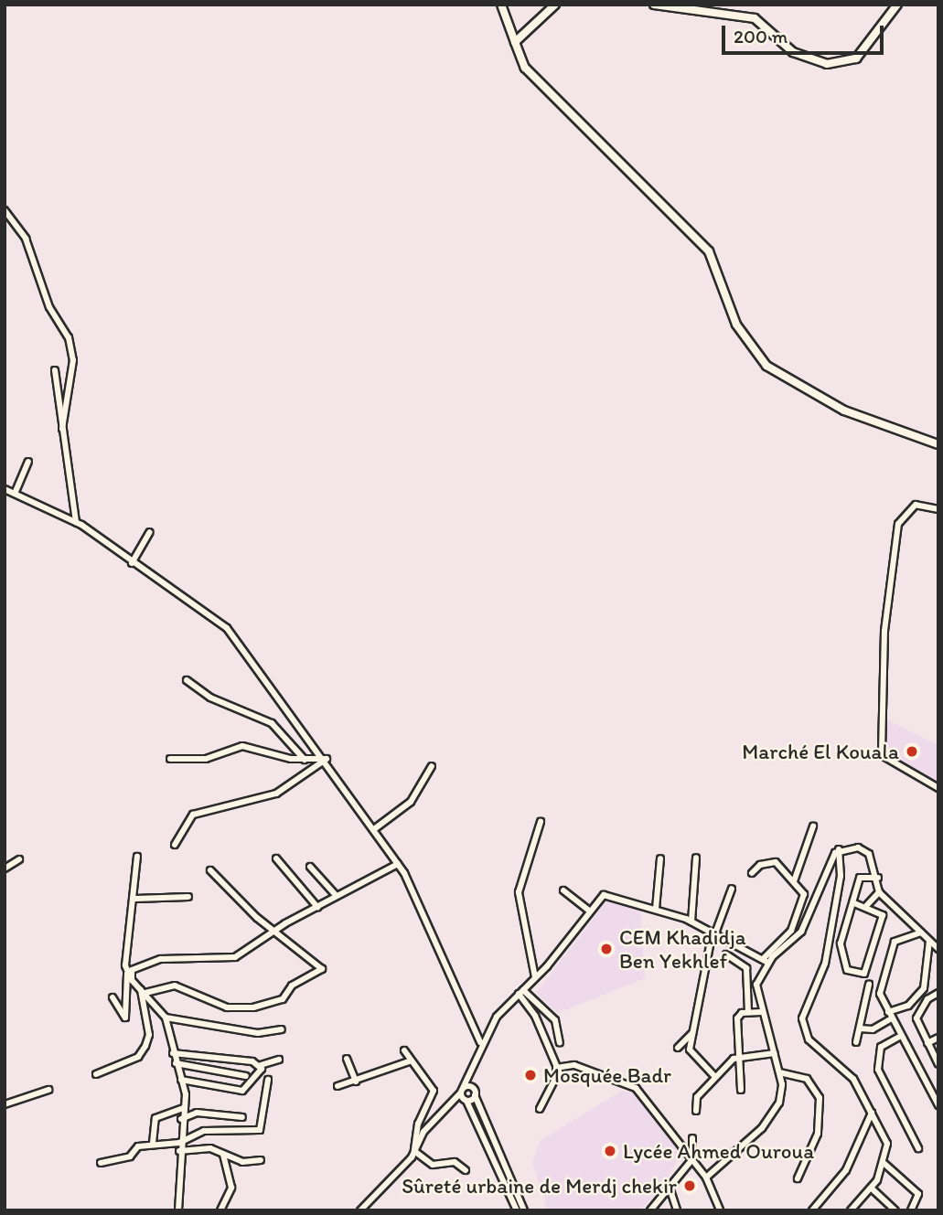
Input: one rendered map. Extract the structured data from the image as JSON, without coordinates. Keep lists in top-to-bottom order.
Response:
{
  "places": [
    "Marché El Kouala",
    "CEM Khadidja Ben Yekhlef",
    "Mosquée Badr",
    "Lycée Ahmed Ouroua",
    "Sûreté urbaine de Merdj chekir"
  ],
  "scale_bar": "200 m"
}
